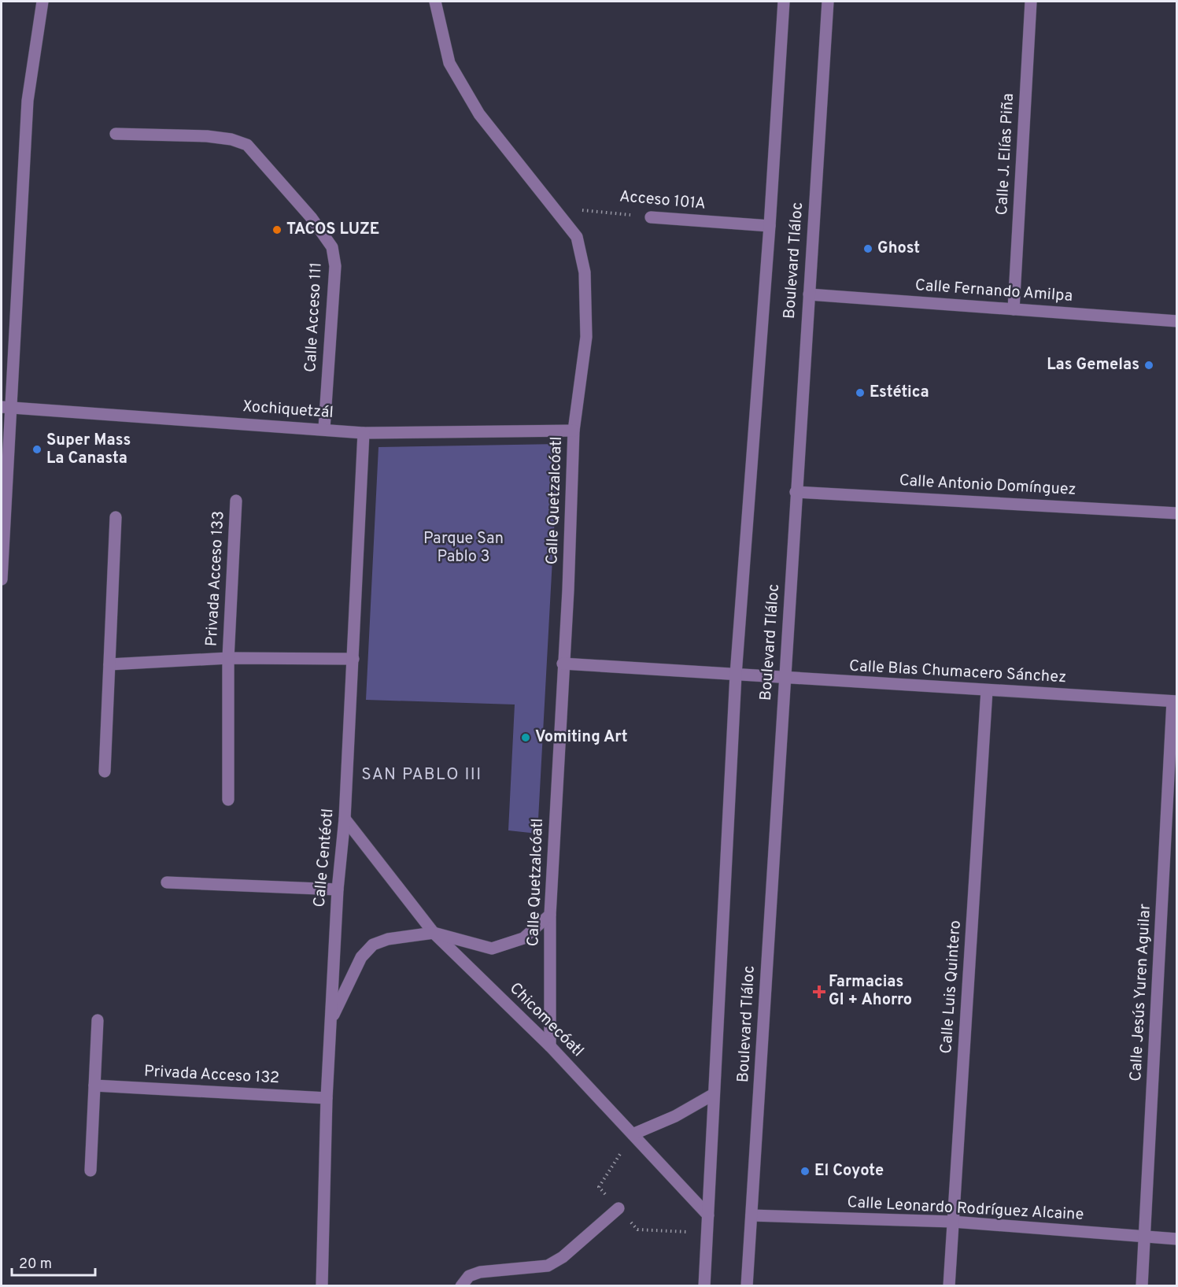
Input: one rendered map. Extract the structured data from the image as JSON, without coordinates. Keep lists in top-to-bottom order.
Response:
{
  "streets": {
    "street": [
      "Calle J. Elías Piña",
      "Acceso 101A",
      "Boulevard Tláloc",
      "Calle Fernando Amilpa",
      "Calle Acceso 111",
      "Xochiquetzál",
      "Calle Antonio Domínguez",
      "Calle Quetzalcóatl",
      "Privada Acceso 133",
      "Calle Blas Chumacero Sánchez",
      "Calle Centéotl",
      "Calle Luis Quintero",
      "Calle Jesús Yuren Aguilar",
      "Chicomecóatl",
      "Privada Acceso 132",
      "Calle Leonardo Rodríguez Alcaine"
    ]
  },
  "crossings": [
    ["Calle J. Elías Piña", "Calle Fernando Amilpa"],
    ["Acceso 101A", "Boulevard Tláloc"],
    ["Acceso 101A", "Calle Quetzalcóatl"],
    ["Boulevard Tláloc", "Calle Fernando Amilpa"],
    ["Boulevard Tláloc", "Calle Antonio Domínguez"],
    ["Boulevard Tláloc", "Calle Blas Chumacero Sánchez"],
    ["Boulevard Tláloc", "Chicomecóatl"],
    ["Boulevard Tláloc", "Calle Leonardo Rodríguez Alcaine"],
    ["Calle Acceso 111", "Xochiquetzál"],
    ["Xochiquetzál", "Calle Quetzalcóatl"],
    ["Xochiquetzál", "Calle Centéotl"],
    ["Calle Quetzalcóatl", "Calle Blas Chumacero Sánchez"],
    ["Calle Quetzalcóatl", "Chicomecóatl"],
    ["Privada Acceso 133", "Calle Centéotl"],
    ["Calle Blas Chumacero Sánchez", "Calle Luis Quintero"],
    ["Calle Blas Chumacero Sánchez", "Calle Jesús Yuren Aguilar"],
    ["Calle Centéotl", "Chicomecóatl"],
    ["Calle Centéotl", "Privada Acceso 132"],
    ["Calle Luis Quintero", "Calle Leonardo Rodríguez Alcaine"],
    ["Calle Jesús Yuren Aguilar", "Calle Leonardo Rodríguez Alcaine"]
  ],
  "districts": ["SAN PABLO III"],
  "parks": ["Parque San Pablo 3"],
  "places": {
    "other": [
      "TACOS LUZE",
      "Ghost",
      "Las Gemelas",
      "Estética",
      "Super Mass La Canasta",
      "Vomiting Art",
      "El Coyote"
    ],
    "health": ["Farmacias GI + Ahorro"]
  },
  "scale_bar": "20 m"
}
